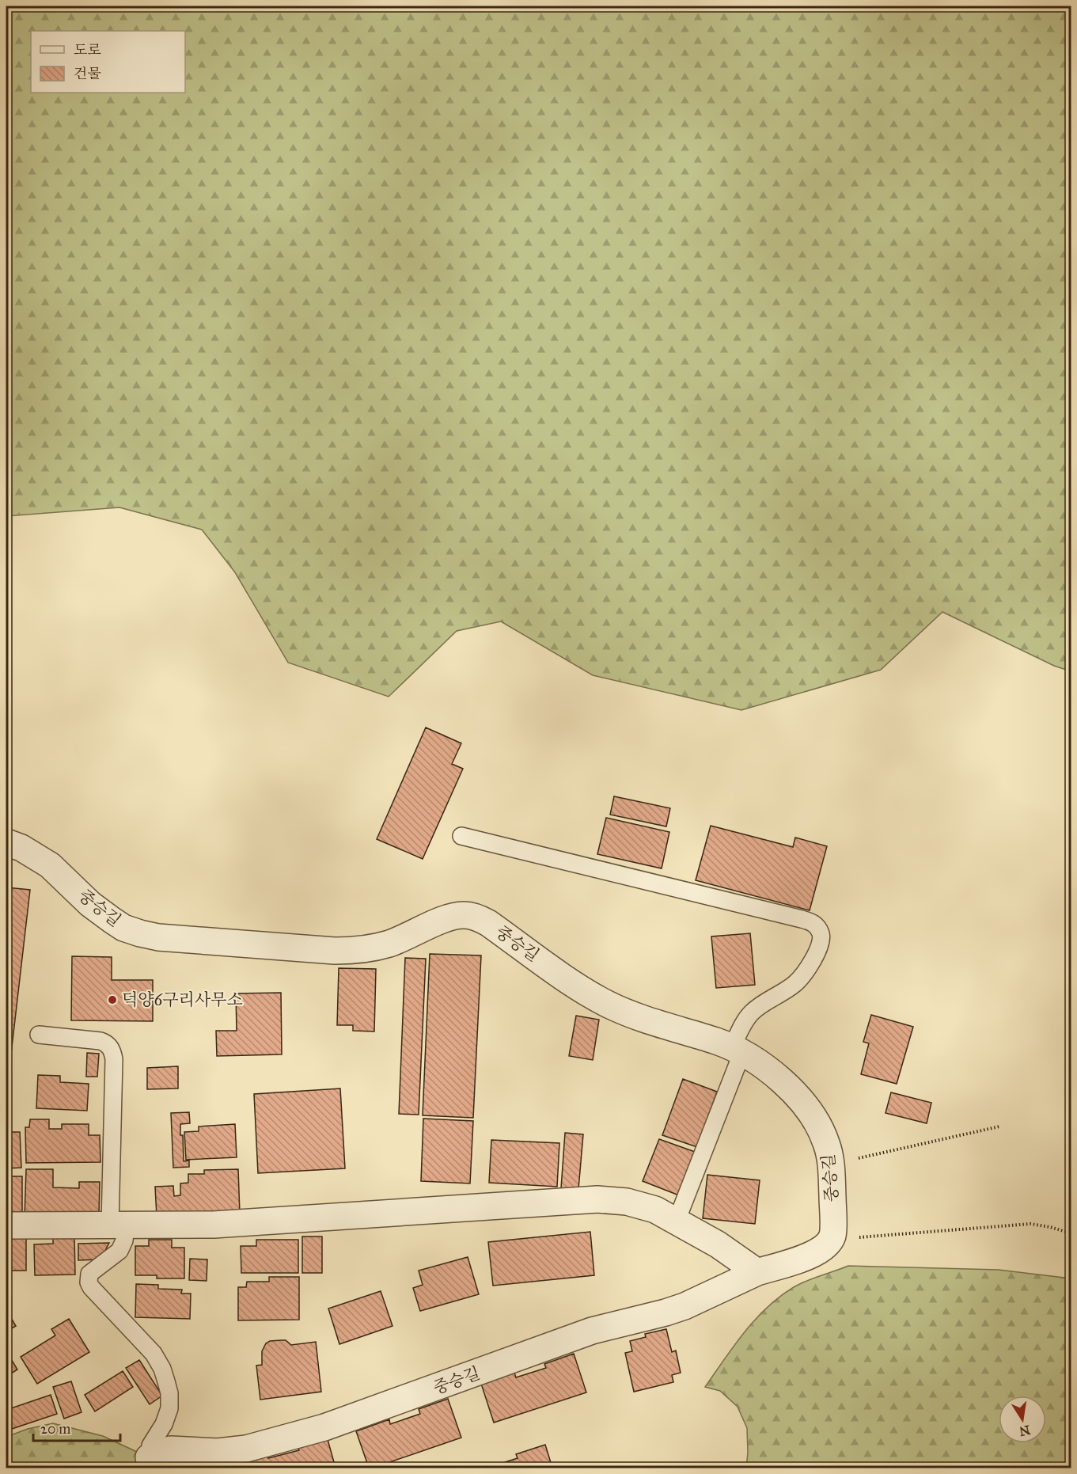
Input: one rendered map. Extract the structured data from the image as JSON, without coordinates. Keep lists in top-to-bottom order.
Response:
{
  "streets": {
    "street": ["중승길"]
  },
  "places": ["덕양6구리사무소"],
  "legend": ["도로", "건물"],
  "scale_bar": "20 m",
  "north": "bottom"
}
